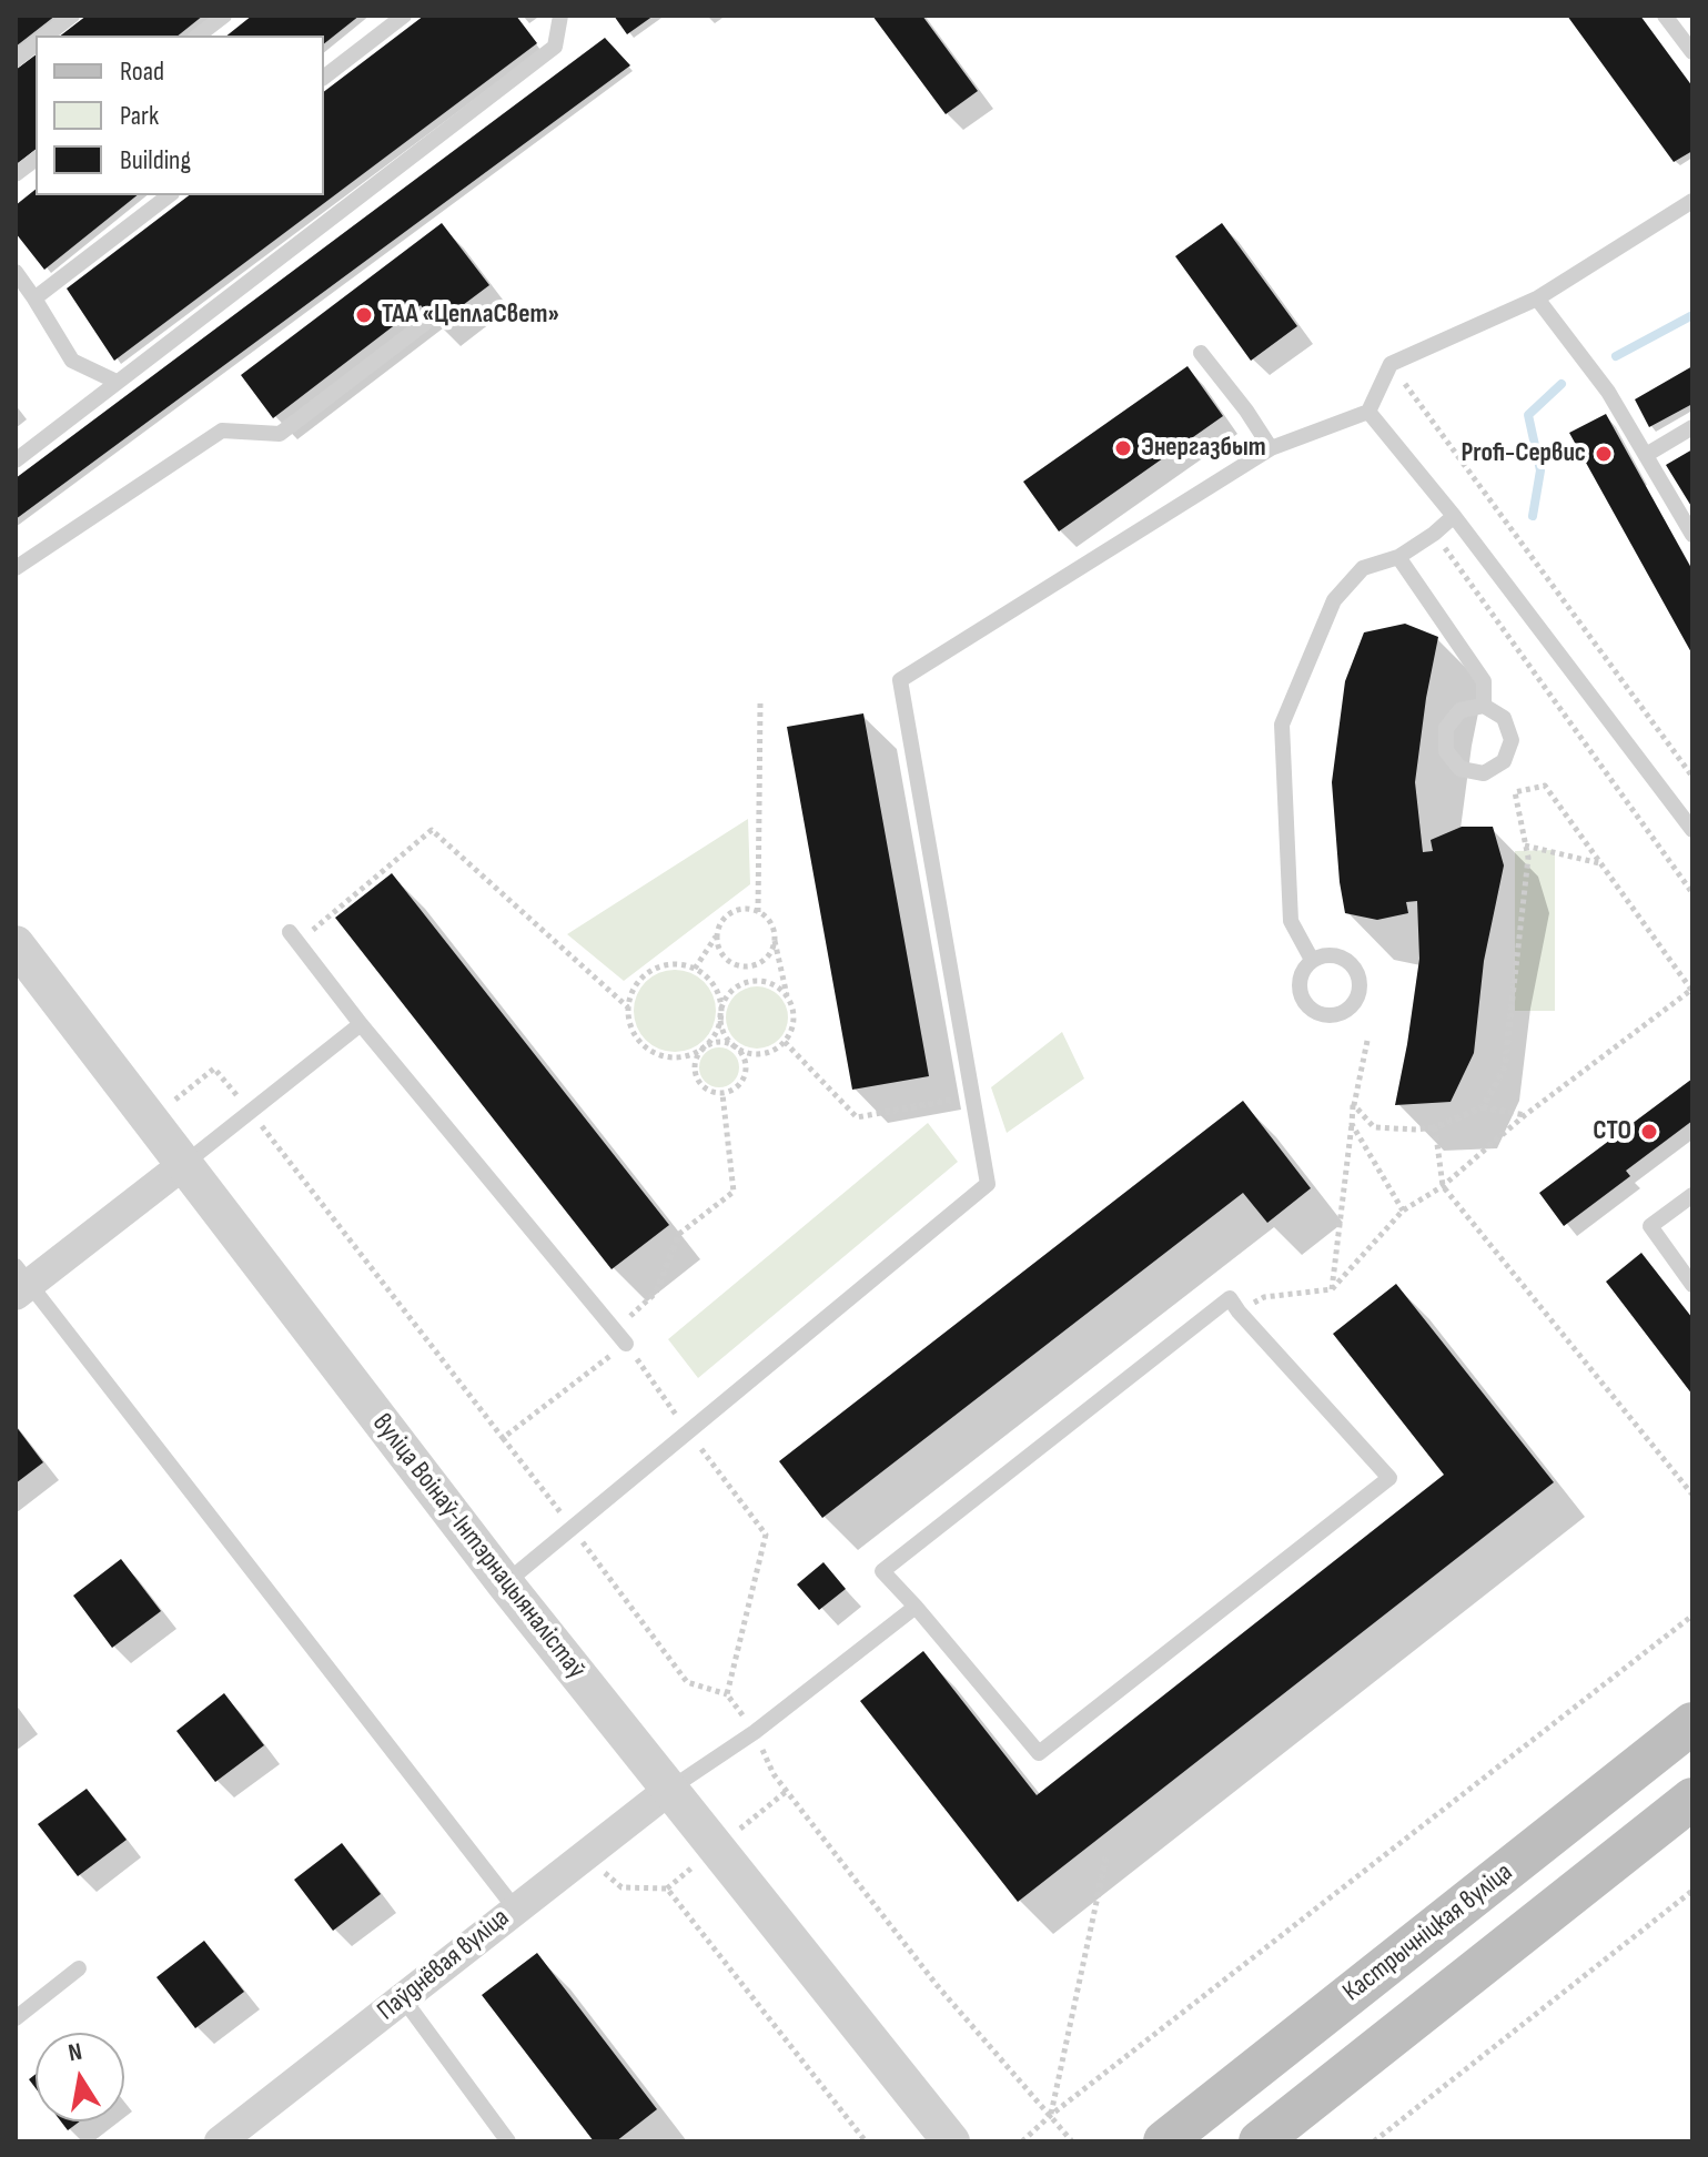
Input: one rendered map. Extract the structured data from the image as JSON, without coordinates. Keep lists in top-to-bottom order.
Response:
{
  "streets": {
    "main road": ["Кастрычніцкая вуліца"],
    "street": ["вуліца Воінаў-Інтэрнацыяналістаў", "Паўднёвая вуліца"]
  },
  "crossings": [
    ["вуліца Воінаў-Інтэрнацыяналістаў", "Паўднёвая вуліца"]
  ],
  "places": [
    "ТАА «ЦеплаСвет»",
    "Энергазбыт",
    "Profi-Сервис",
    "СТО"
  ],
  "legend": ["Road", "Park", "Building"],
  "north": "top"
}
